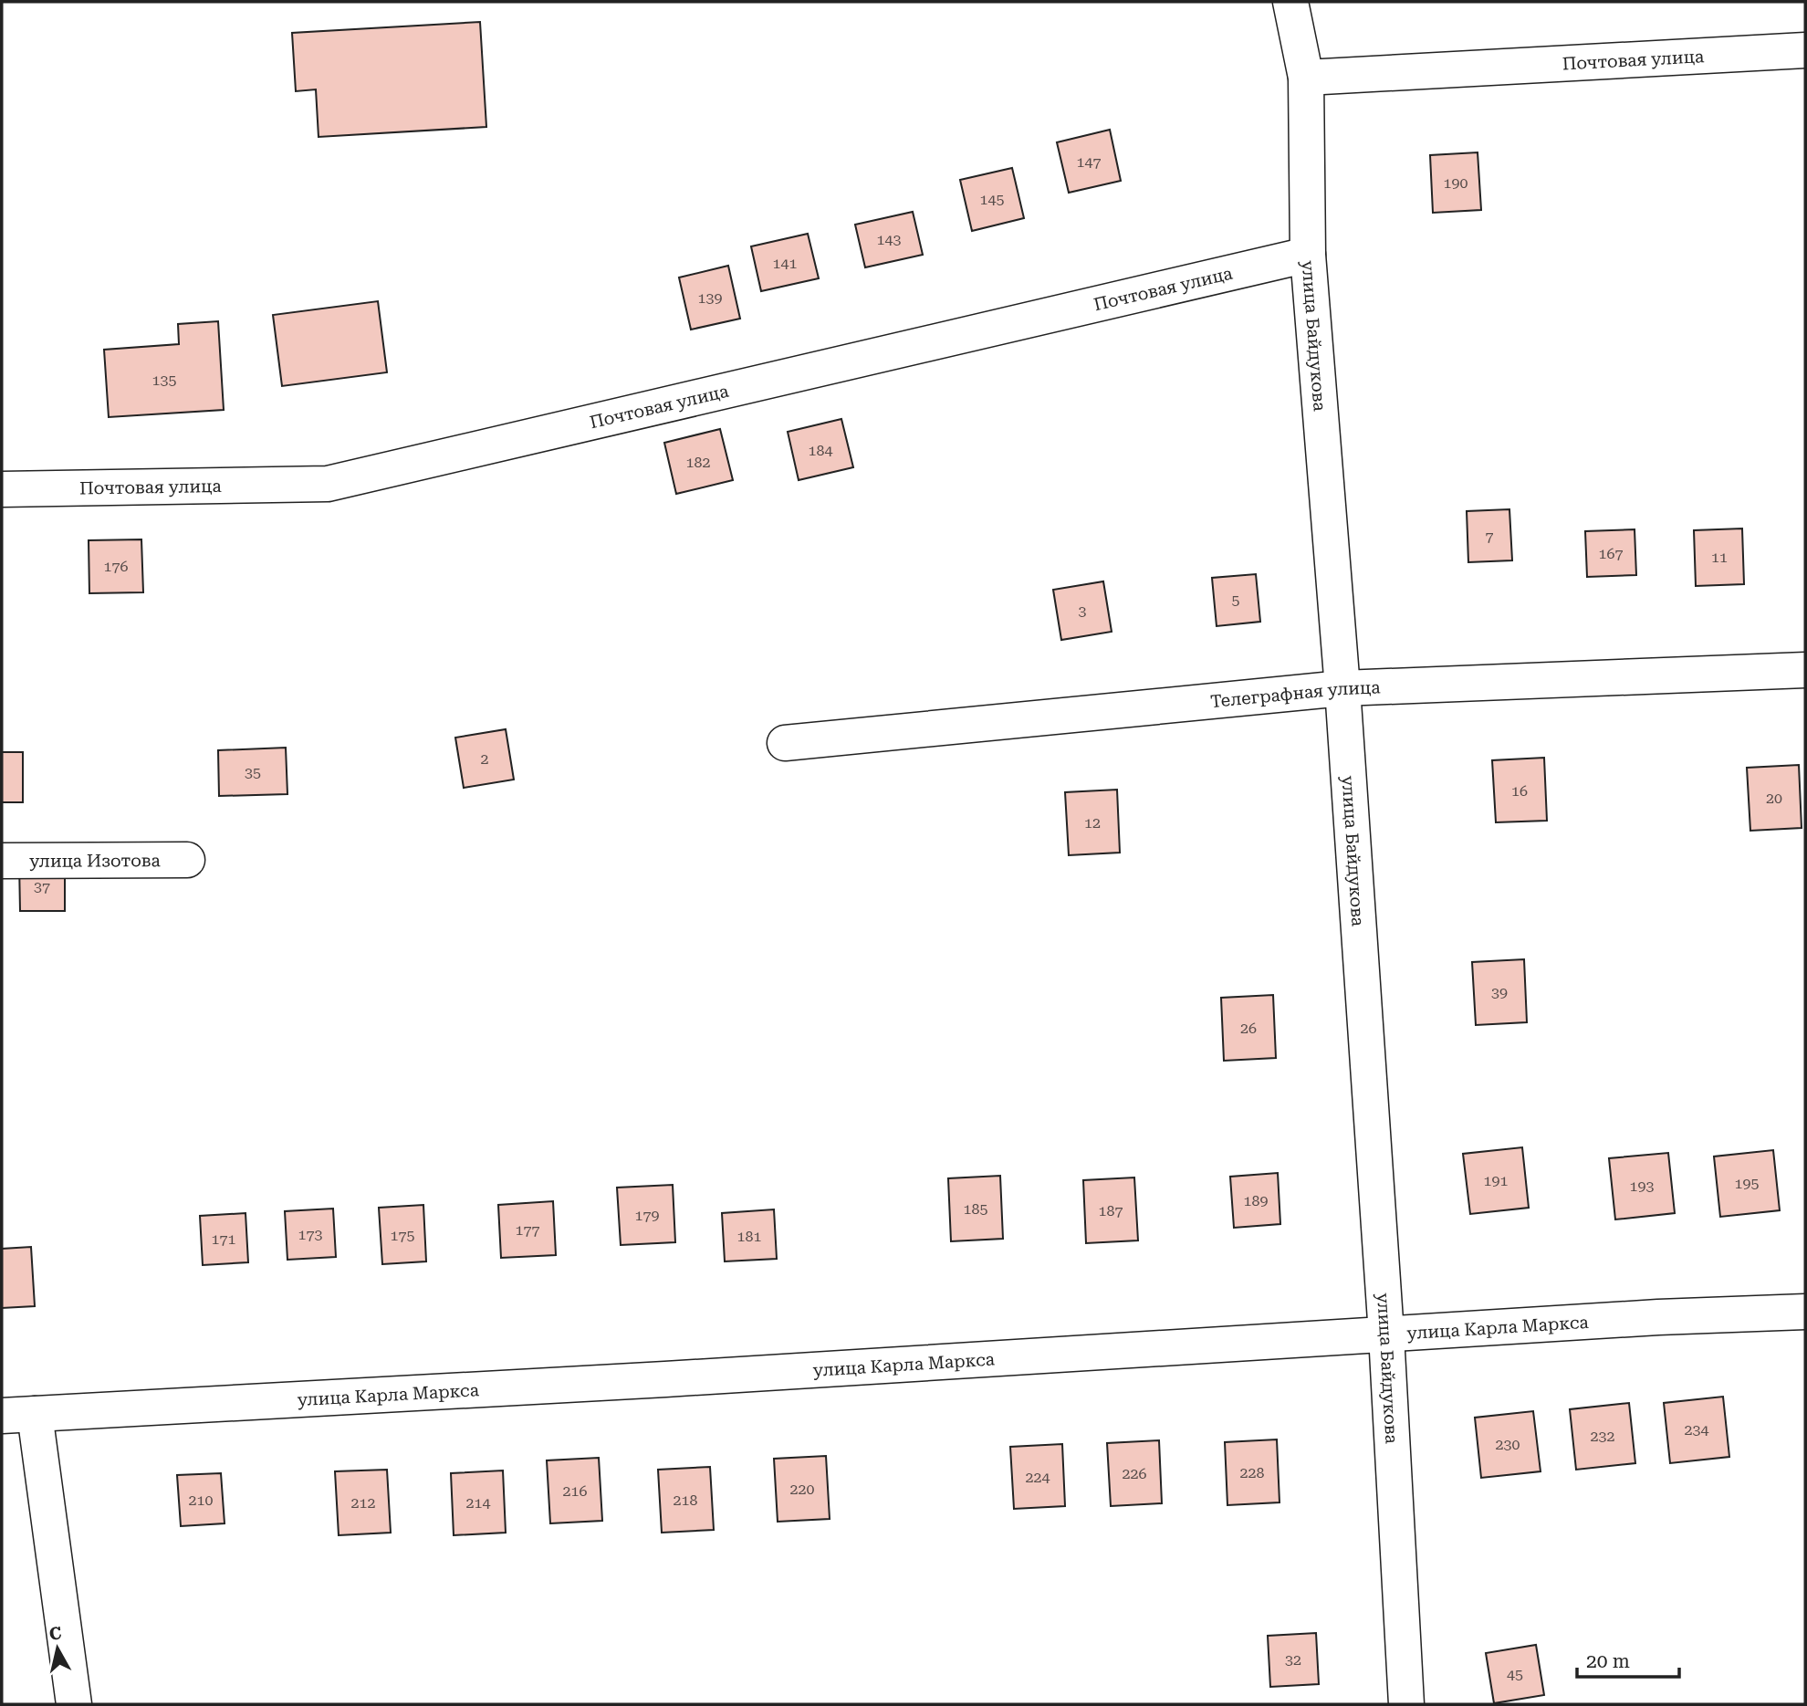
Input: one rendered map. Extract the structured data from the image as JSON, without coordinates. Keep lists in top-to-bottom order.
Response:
{
  "streets": {
    "street": [
      "Почтовая улица",
      "улица Байдукова",
      "Телеграфная улица",
      "улица Изотова",
      "улица Карла Маркса"
    ]
  },
  "crossings": [
    ["Почтовая улица", "улица Байдукова"],
    ["улица Байдукова", "Телеграфная улица"],
    ["улица Байдукова", "улица Карла Маркса"]
  ],
  "house_numbers": [
    "147",
    "190",
    "145",
    "143",
    "141",
    "139",
    "135",
    "184",
    "182",
    "7",
    "167",
    "11",
    "176",
    "5",
    "3",
    "2",
    "35",
    "16",
    "20",
    "12",
    "37",
    "39",
    "26",
    "191",
    "195",
    "193",
    "189",
    "185",
    "187",
    "179",
    "177",
    "173",
    "175",
    "181",
    "171",
    "234",
    "232",
    "230",
    "228",
    "226",
    "224",
    "220",
    "216",
    "210",
    "218",
    "212",
    "214",
    "32",
    "45"
  ],
  "scale_bar": "20 m",
  "north": "top"
}
